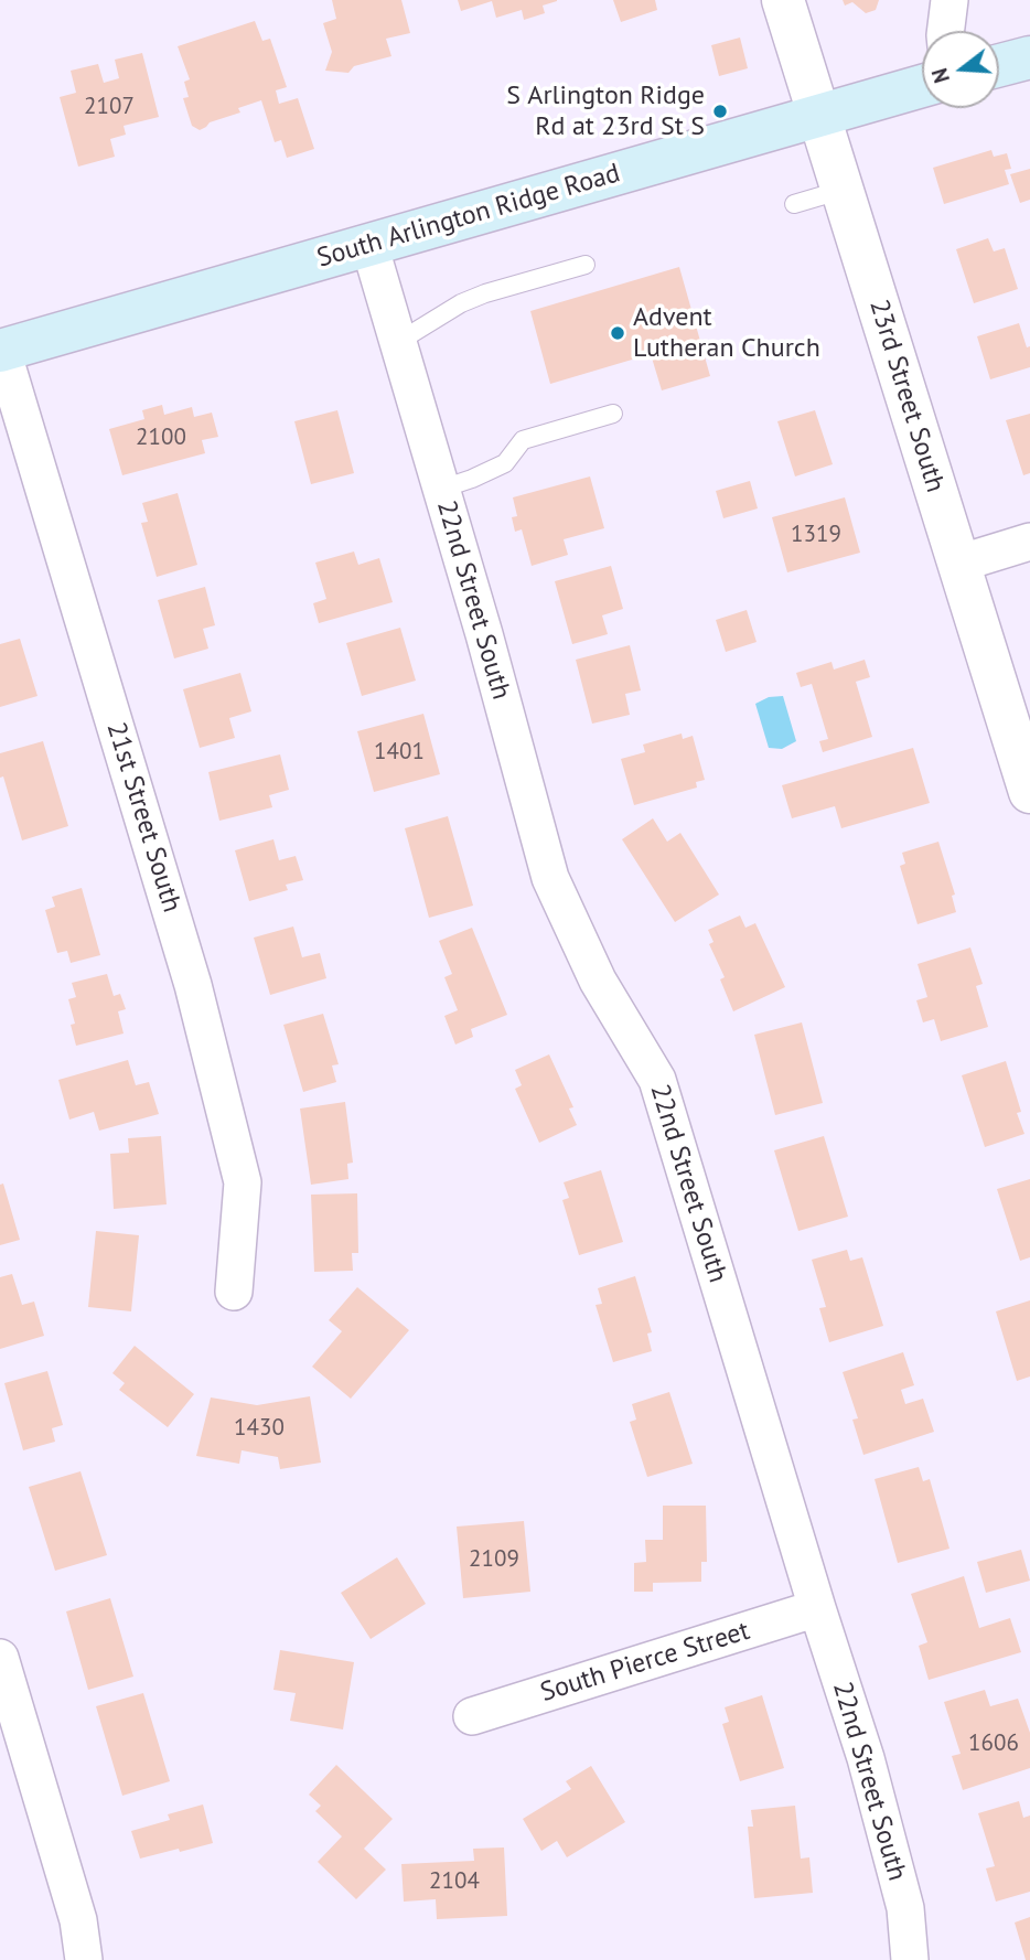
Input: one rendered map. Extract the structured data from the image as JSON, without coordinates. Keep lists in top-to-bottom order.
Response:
{
  "streets": {
    "main road": ["South Arlington Ridge Road"],
    "street": [
      "23rd Street South",
      "22nd Street South",
      "21st Street South",
      "South Pierce Street"
    ]
  },
  "crossings": [
    ["South Arlington Ridge Road", "23rd Street South"],
    ["South Arlington Ridge Road", "22nd Street South"],
    ["South Arlington Ridge Road", "21st Street South"],
    ["22nd Street South", "South Pierce Street"]
  ],
  "places": ["S Arlington Ridge Rd at 23rd St S", "Advent Lutheran Church"],
  "house_numbers": [
    "2107",
    "2100",
    "1319",
    "1401",
    "1430",
    "2109",
    "1606",
    "2104"
  ],
  "north": "left"
}
